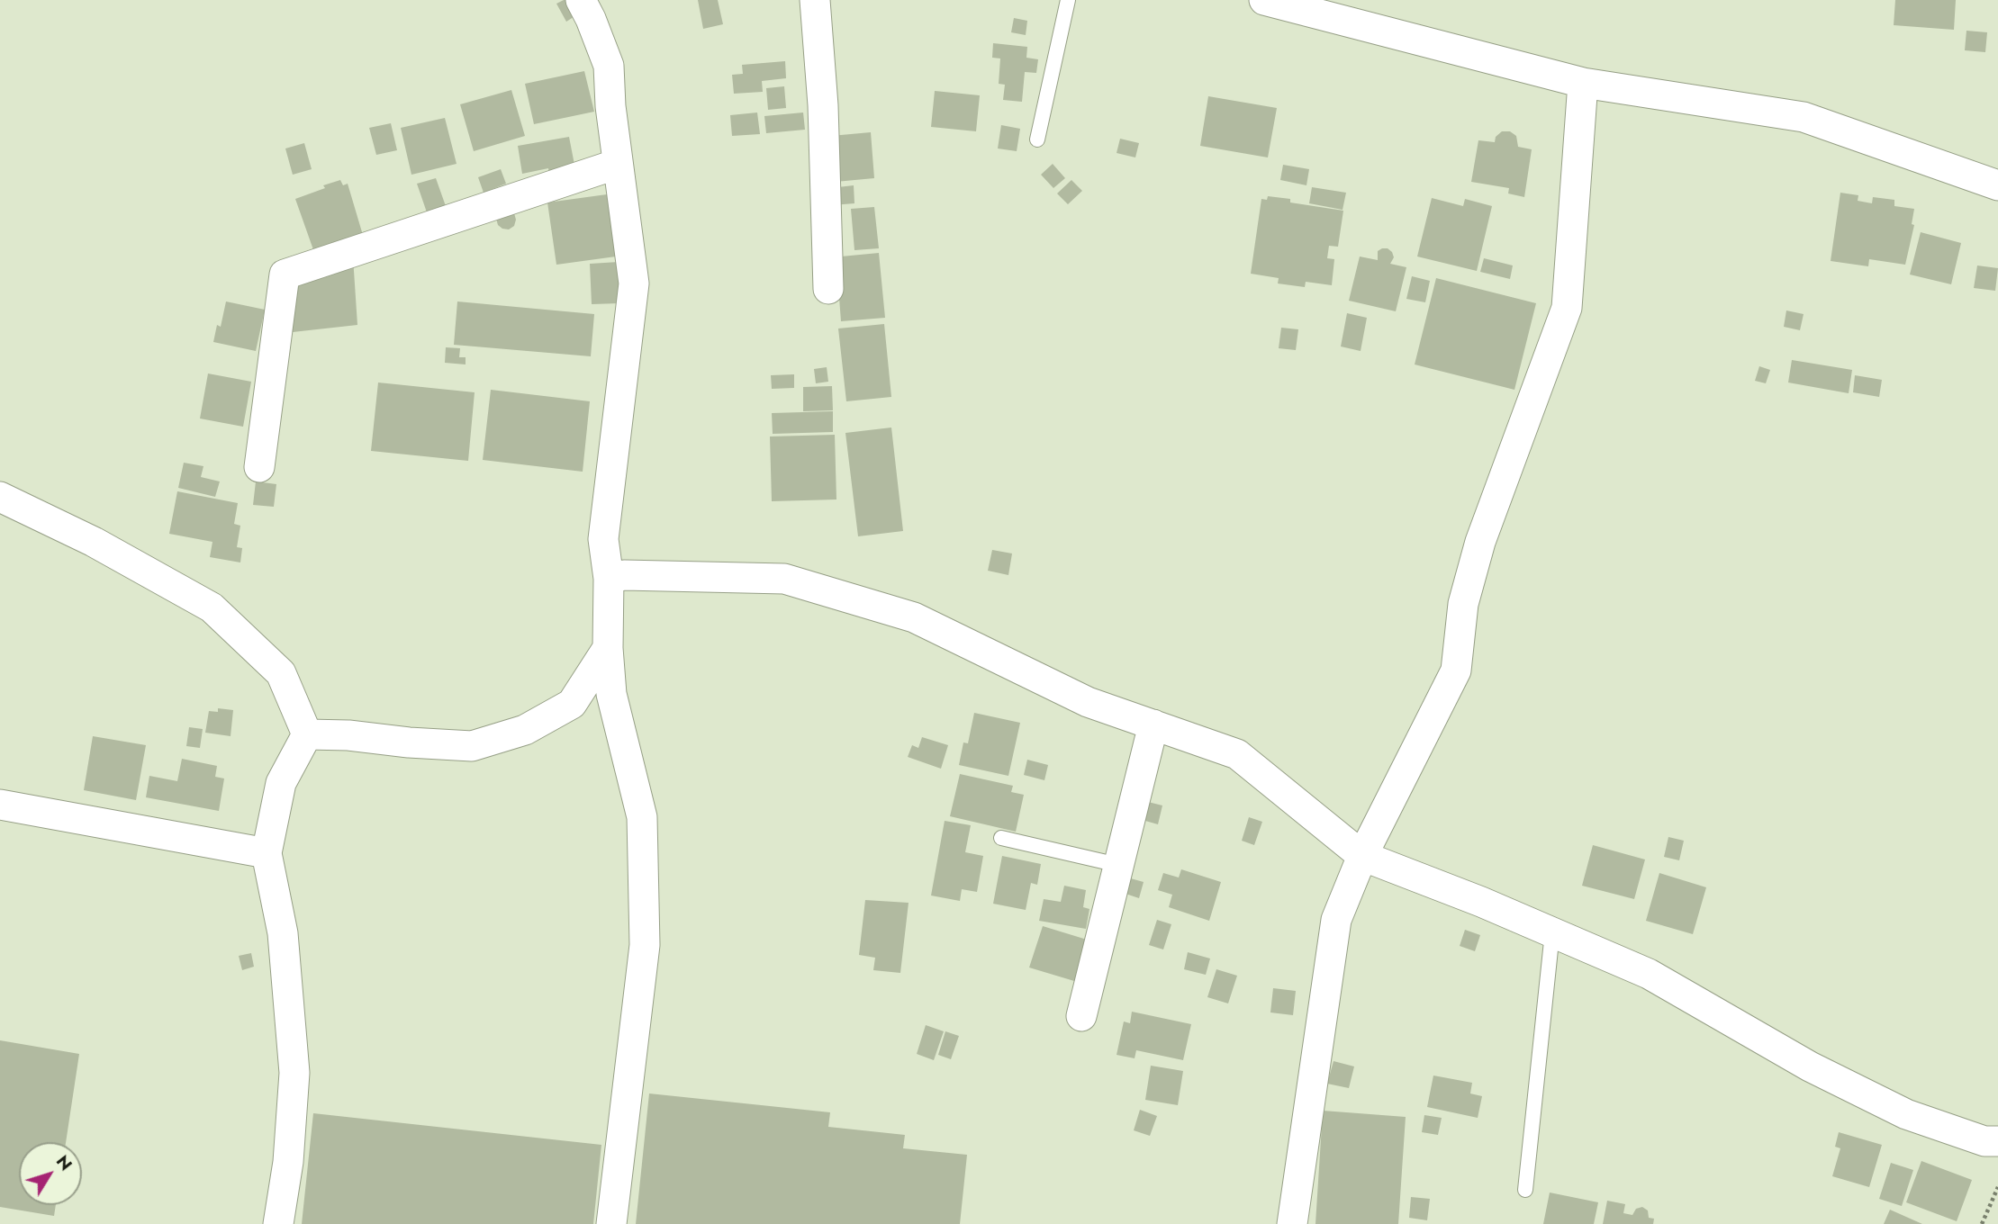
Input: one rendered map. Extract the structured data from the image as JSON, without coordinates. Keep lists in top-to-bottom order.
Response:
{
  "north": "top right"
}
